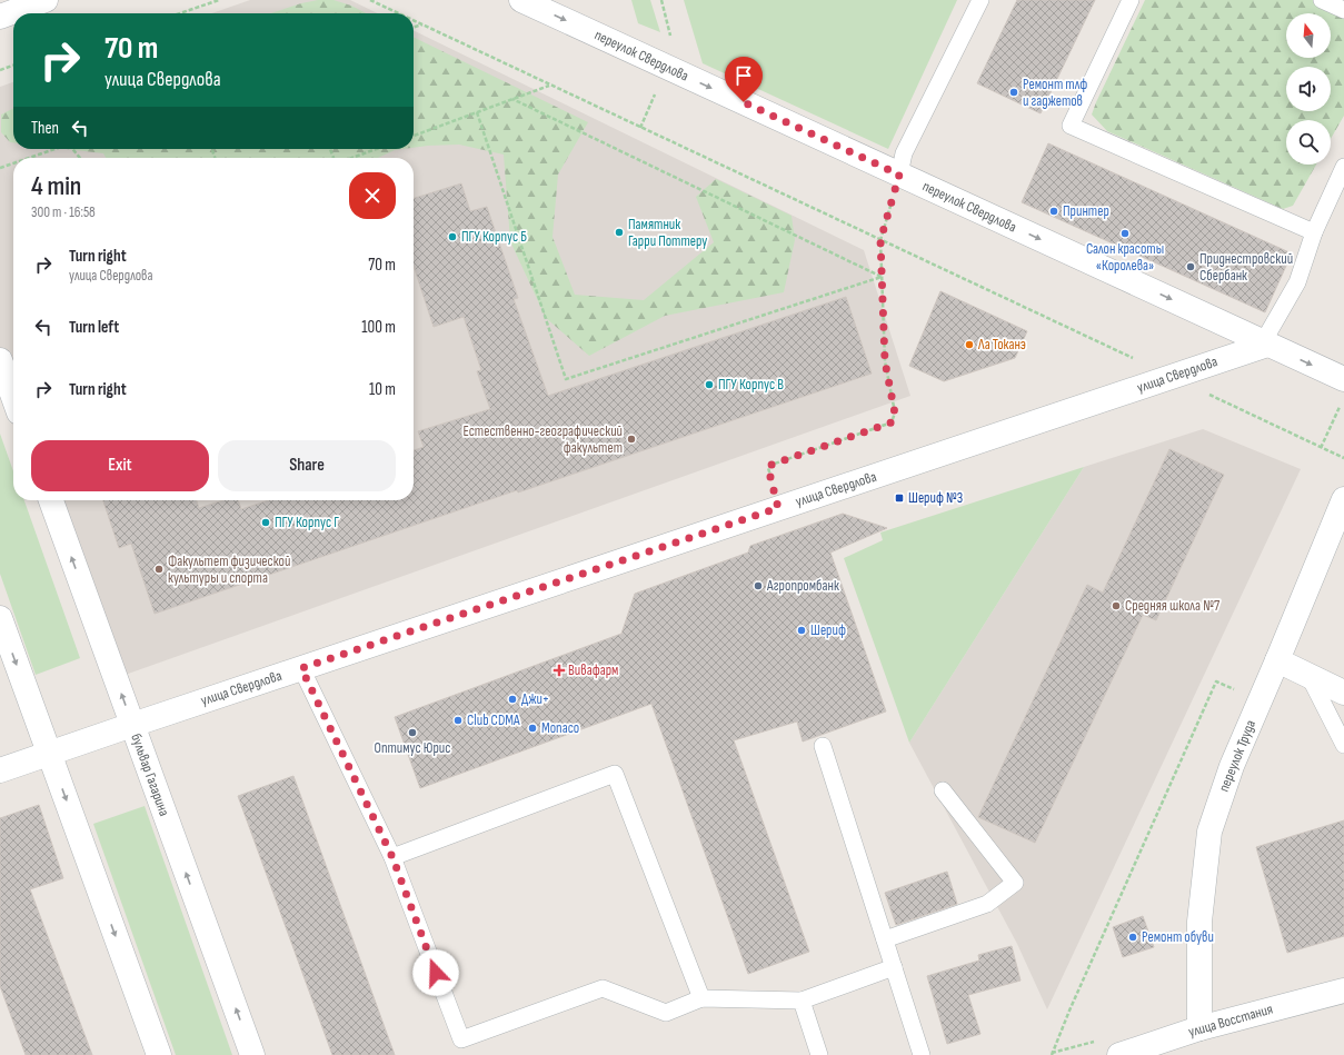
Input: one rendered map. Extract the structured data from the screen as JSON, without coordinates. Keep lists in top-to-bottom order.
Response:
{
  "streets": {
    "street": [
      "переулок Свердлова",
      "улица Свердлова",
      "переулок Труда",
      "бульвар Гагарина",
      "улица Восстания"
    ]
  },
  "crossings": [
    ["переулок Свердлова", "улица Свердлова"],
    ["улица Свердлова", "бульвар Гагарина"],
    ["переулок Труда", "улица Восстания"]
  ],
  "one_way": ["переулок Свердлова"],
  "places": {
    "other": [
      "Ремонт тлф и гаджетов",
      "Принтер",
      "Памятник Гарри Поттеру",
      "Салон красоты «Королева»",
      "ПГУ Корпус Б",
      "Приднестровский Сбербанк",
      "Ла Токанэ",
      "ПГУ Корпус В",
      "Естественно-географический факультет",
      "ПГУ Корпус Г",
      "Факультет физической культуры и спорта",
      "Агропромбанк",
      "Средняя школа №7",
      "Шериф",
      "Джи+",
      "Club CDMA",
      "Monaco",
      "Оптимус Юрис",
      "Ремонт обуви"
    ],
    "transit": ["Шериф №3"],
    "health": ["Вивафарм"]
  },
  "north": "top",
  "page": {
    "turn": ["70 m", "улица Свердлова"],
    "then": "Then",
    "heading": ["4 min", "300 m · 16:58"],
    "list": [
      {
        "name": "Turn right",
        "note": "улица Свердлова",
        "value": "70 m"
      },
      {
        "name": "Turn left",
        "value": "100 m"
      },
      {
        "name": "Turn right",
        "value": "10 m"
      }
    ],
    "buttons": ["Exit", "Share"]
  }
}
